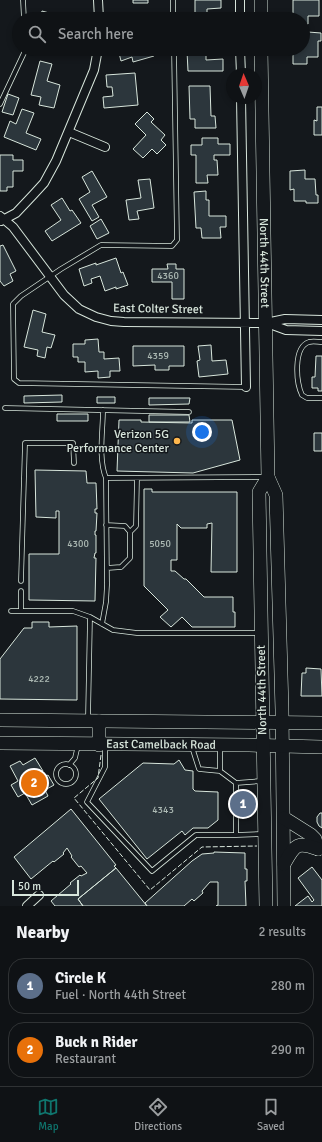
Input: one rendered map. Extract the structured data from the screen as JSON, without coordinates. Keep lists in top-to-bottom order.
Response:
{
  "streets": {
    "main road": ["North 44th Street", "East Camelback Road"],
    "street": ["East Colter Street"]
  },
  "crossings": [
    ["North 44th Street", "East Colter Street"],
    ["North 44th Street", "East Camelback Road"]
  ],
  "places": ["Verizon 5G Performance Center"],
  "house_numbers": [
    "4360",
    "4359",
    "4300",
    "5050",
    "4222",
    "4343"
  ],
  "scale_bar": "50 m",
  "north": "top",
  "page": {
    "search": "Search here",
    "pins": ["2", "1"],
    "scale": "50 m",
    "heading": ["Nearby", "2 results"],
    "list": [
      {
        "mark": "1",
        "name": "Circle K",
        "note": "Fuel · North 44th Street",
        "value": "280 m"
      },
      {
        "mark": "2",
        "name": "Buck n Rider",
        "note": "Restaurant",
        "value": "290 m"
      }
    ],
    "nav": ["Map", "Directions", "Saved"]
  }
}
